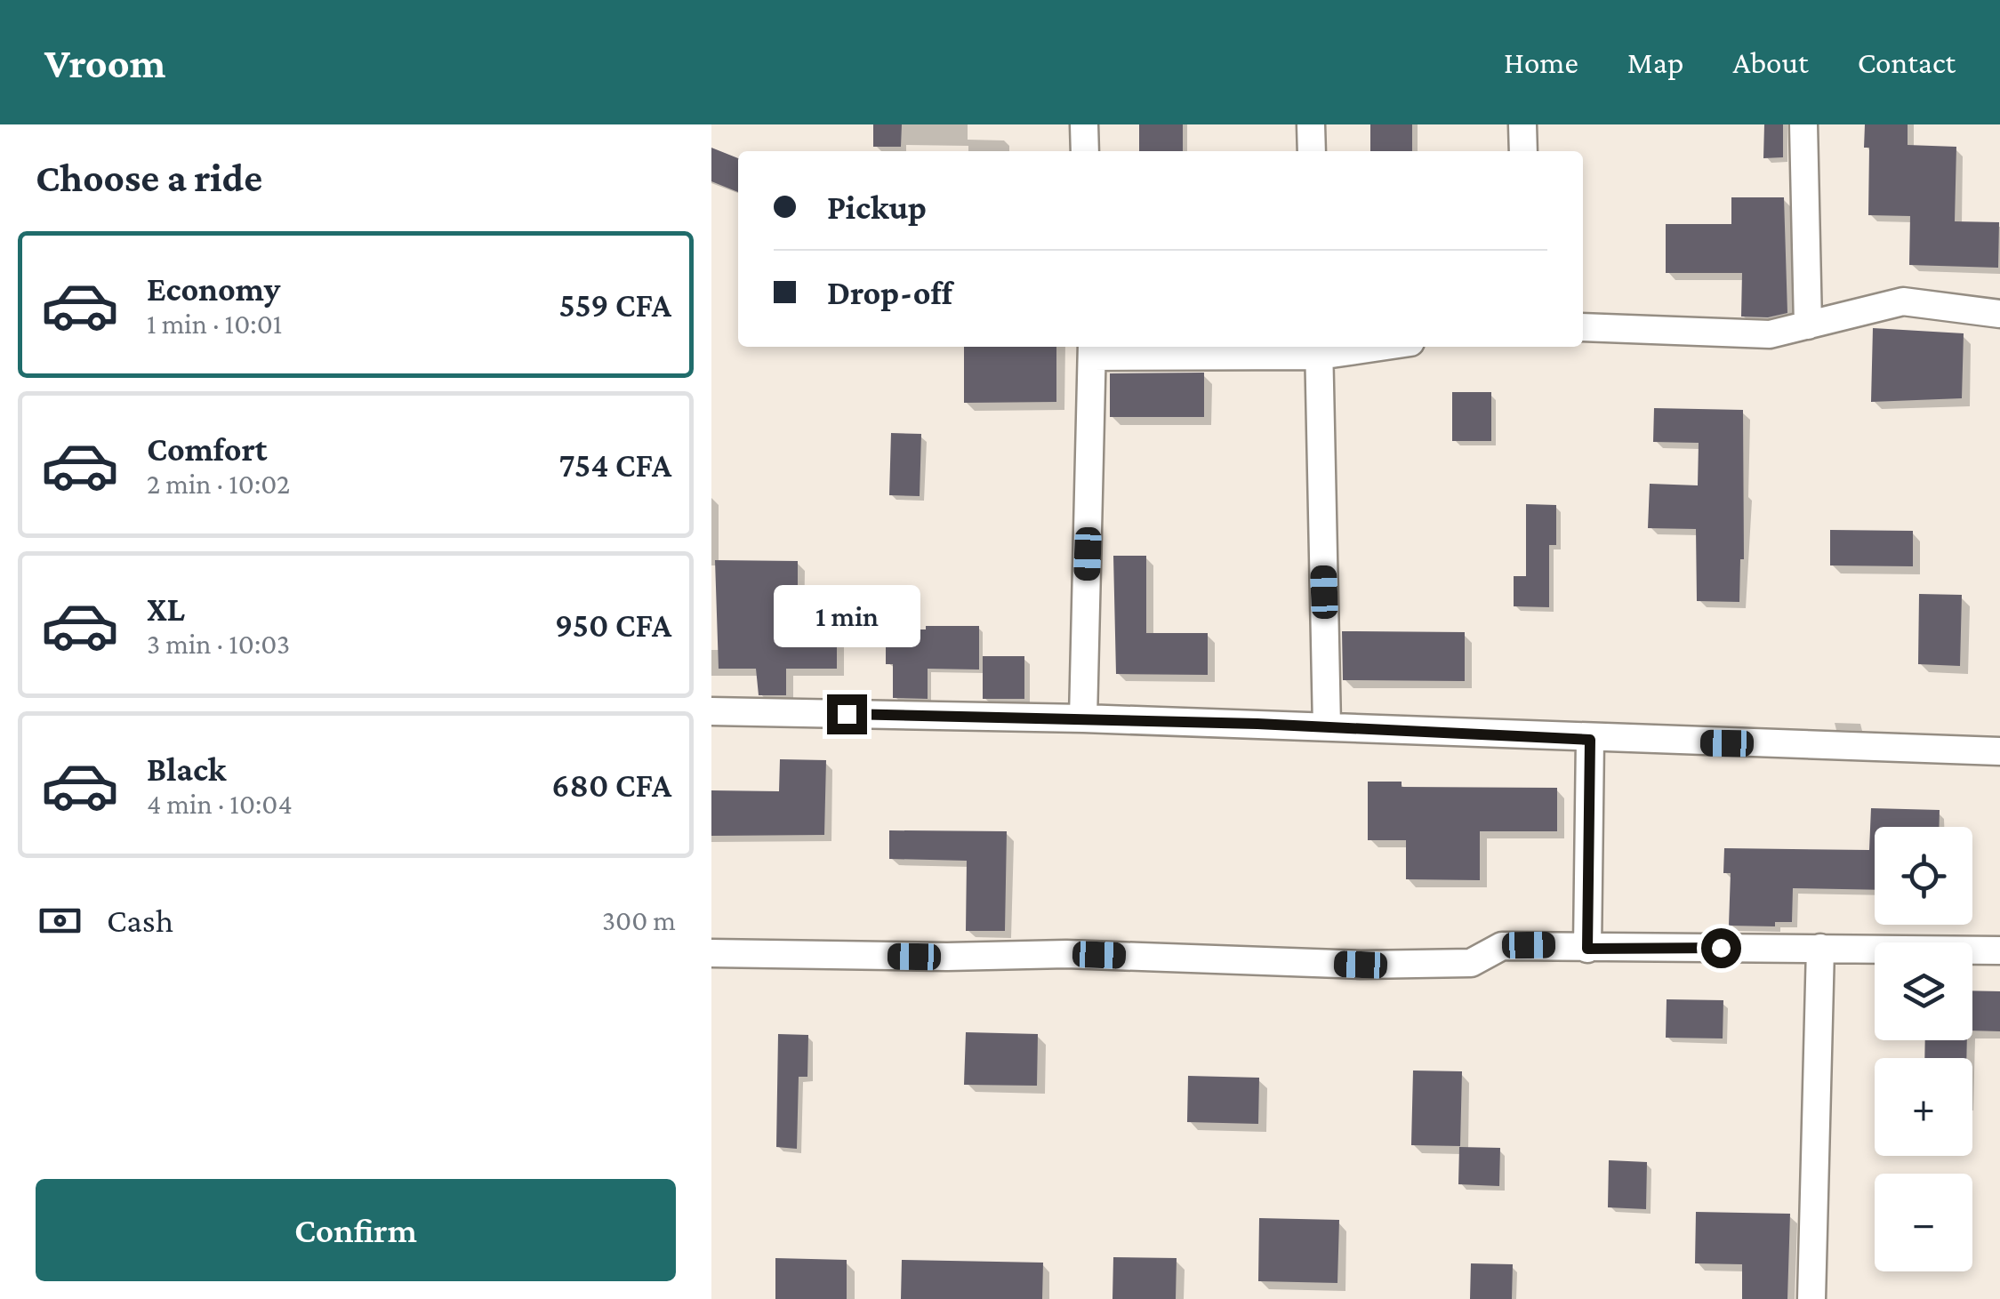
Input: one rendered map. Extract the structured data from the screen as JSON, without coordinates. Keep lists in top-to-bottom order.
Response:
{
  "page": {
    "header": "Vroom",
    "nav": [
      "Home",
      "Map",
      "About",
      "Contact"
    ],
    "heading": "Choose a ride",
    "banner": ["Pickup", "Drop-off"],
    "list": [
      {
        "name": "Economy",
        "note": "1 min · 10:01",
        "value": "559 CFA"
      },
      {
        "name": "Comfort",
        "note": "2 min · 10:02",
        "value": "754 CFA"
      },
      {
        "name": "XL",
        "note": "3 min · 10:03",
        "value": "950 CFA"
      },
      {
        "name": "Black",
        "note": "4 min · 10:04",
        "value": "680 CFA"
      }
    ],
    "bubble": "1 min",
    "map_buttons": ["+", "−"],
    "pay": ["Cash", "300 m"],
    "buttons": "Confirm"
  }
}
